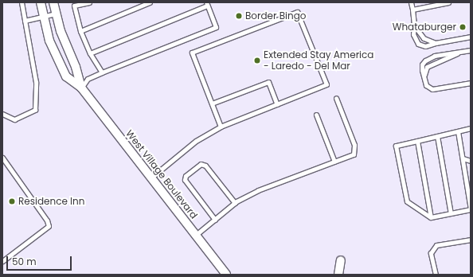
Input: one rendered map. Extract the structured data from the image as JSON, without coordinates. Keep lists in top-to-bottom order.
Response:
{
  "streets": {
    "street": ["West Village Boulevard"]
  },
  "places": [
    "Border Bingo",
    "Whataburger",
    "Extended Stay America - Laredo - Del Mar",
    "Residence Inn"
  ],
  "scale_bar": "50 m"
}
